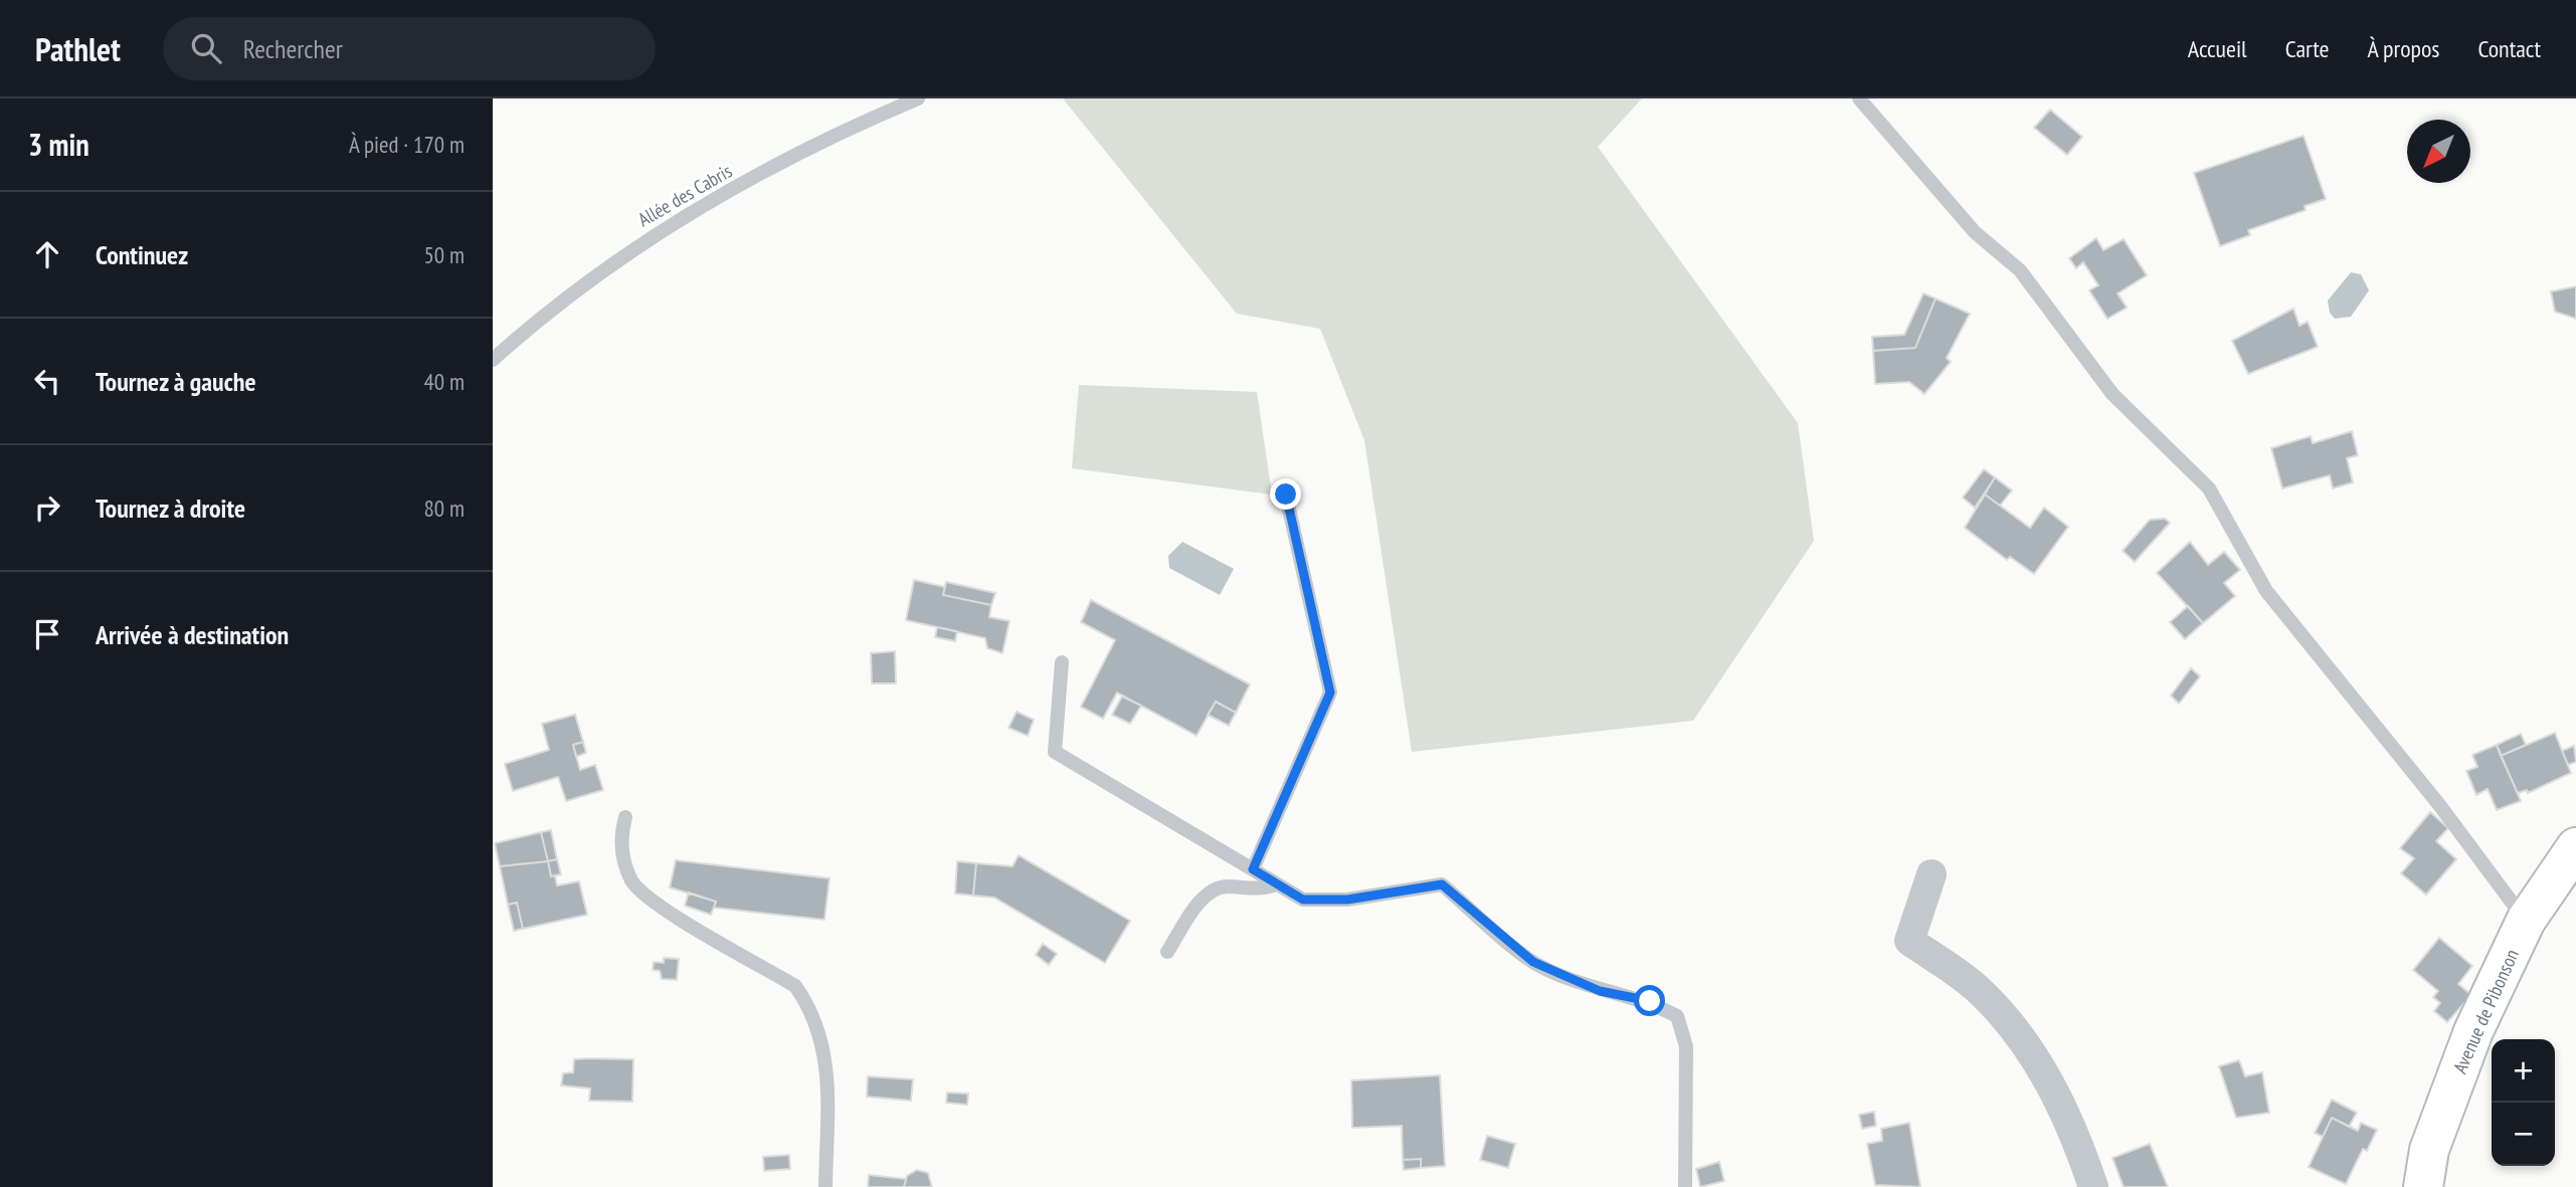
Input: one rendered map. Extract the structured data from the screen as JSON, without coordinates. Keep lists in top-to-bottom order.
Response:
{
  "streets": {
    "street": ["Avenue de Pibonson"],
    "lane": ["Allée des Cabris"]
  },
  "north": "bottom left",
  "page": {
    "header": "Pathlet",
    "search": "Rechercher",
    "nav": [
      "Accueil",
      "Carte",
      "À propos",
      "Contact"
    ],
    "heading": ["3 min", "À pied · 170 m"],
    "list": [
      ["Continuez", "50 m"],
      ["Tournez à gauche", "40 m"],
      ["Tournez à droite", "80 m"],
      "Arrivée à destination"
    ],
    "map_buttons": ["+", "−"]
  }
}
